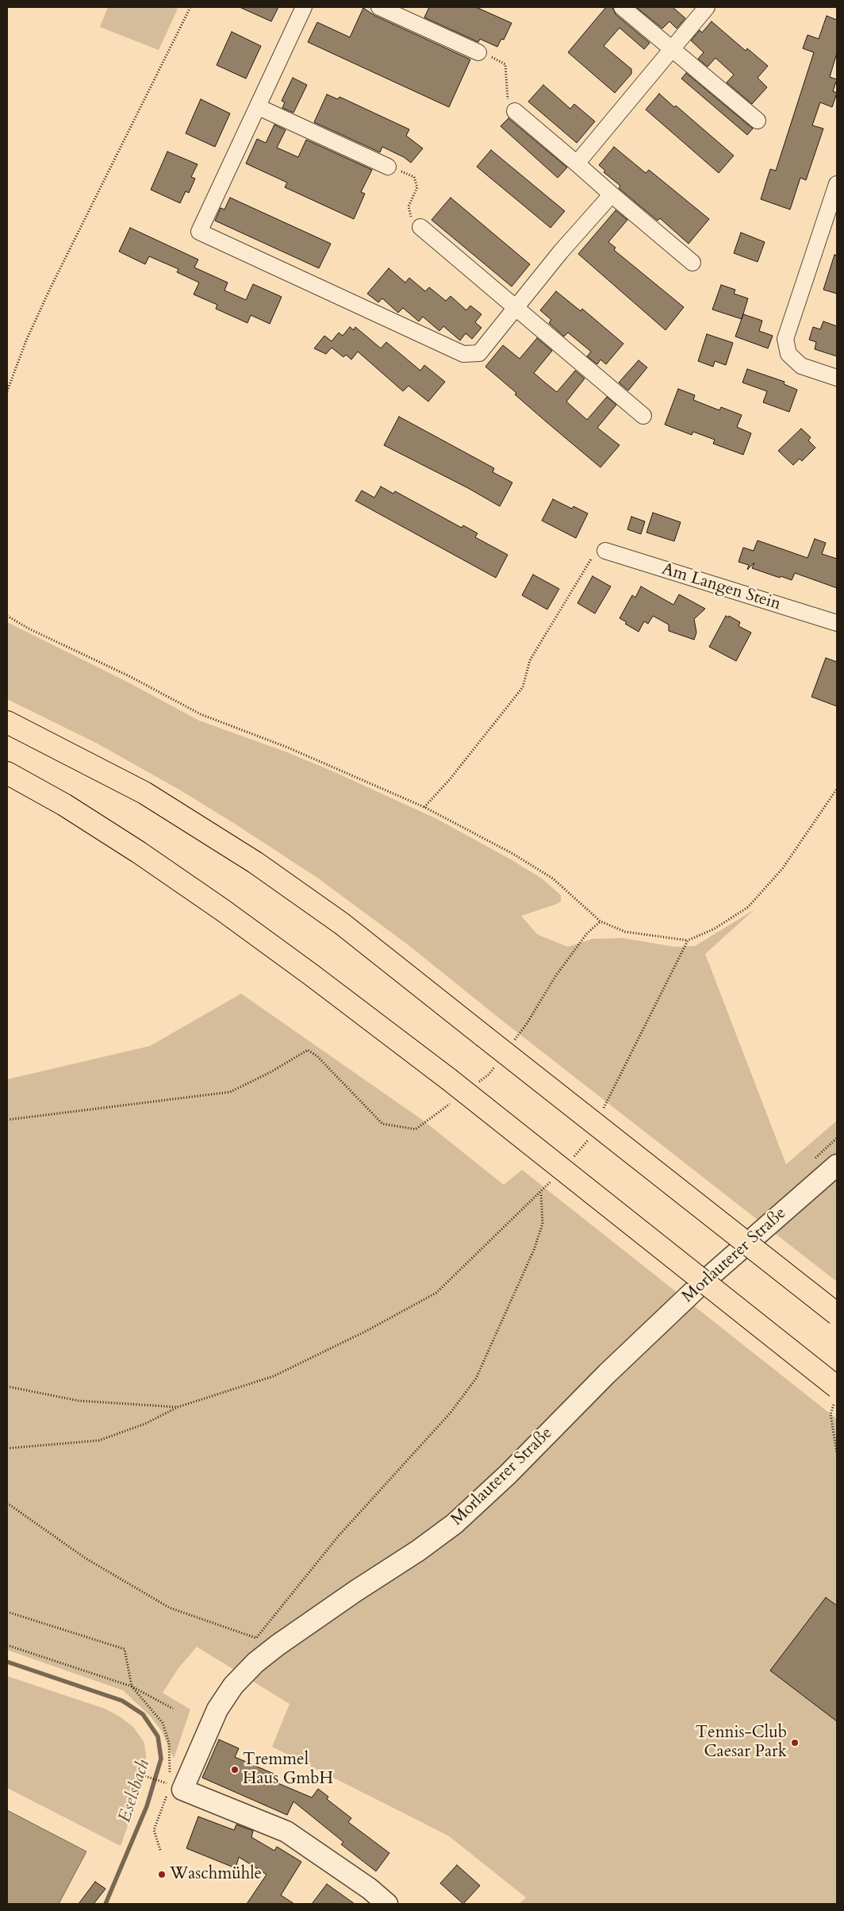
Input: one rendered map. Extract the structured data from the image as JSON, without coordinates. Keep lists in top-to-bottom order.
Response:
{
  "streets": {
    "street": ["Am Langen Stein", "Morlauterer Straße"]
  },
  "water": ["Eselsbach"],
  "places": ["Tennis-Club Caesar Park", "Tremmel Haus GmbH", "Waschmühle"]
}
